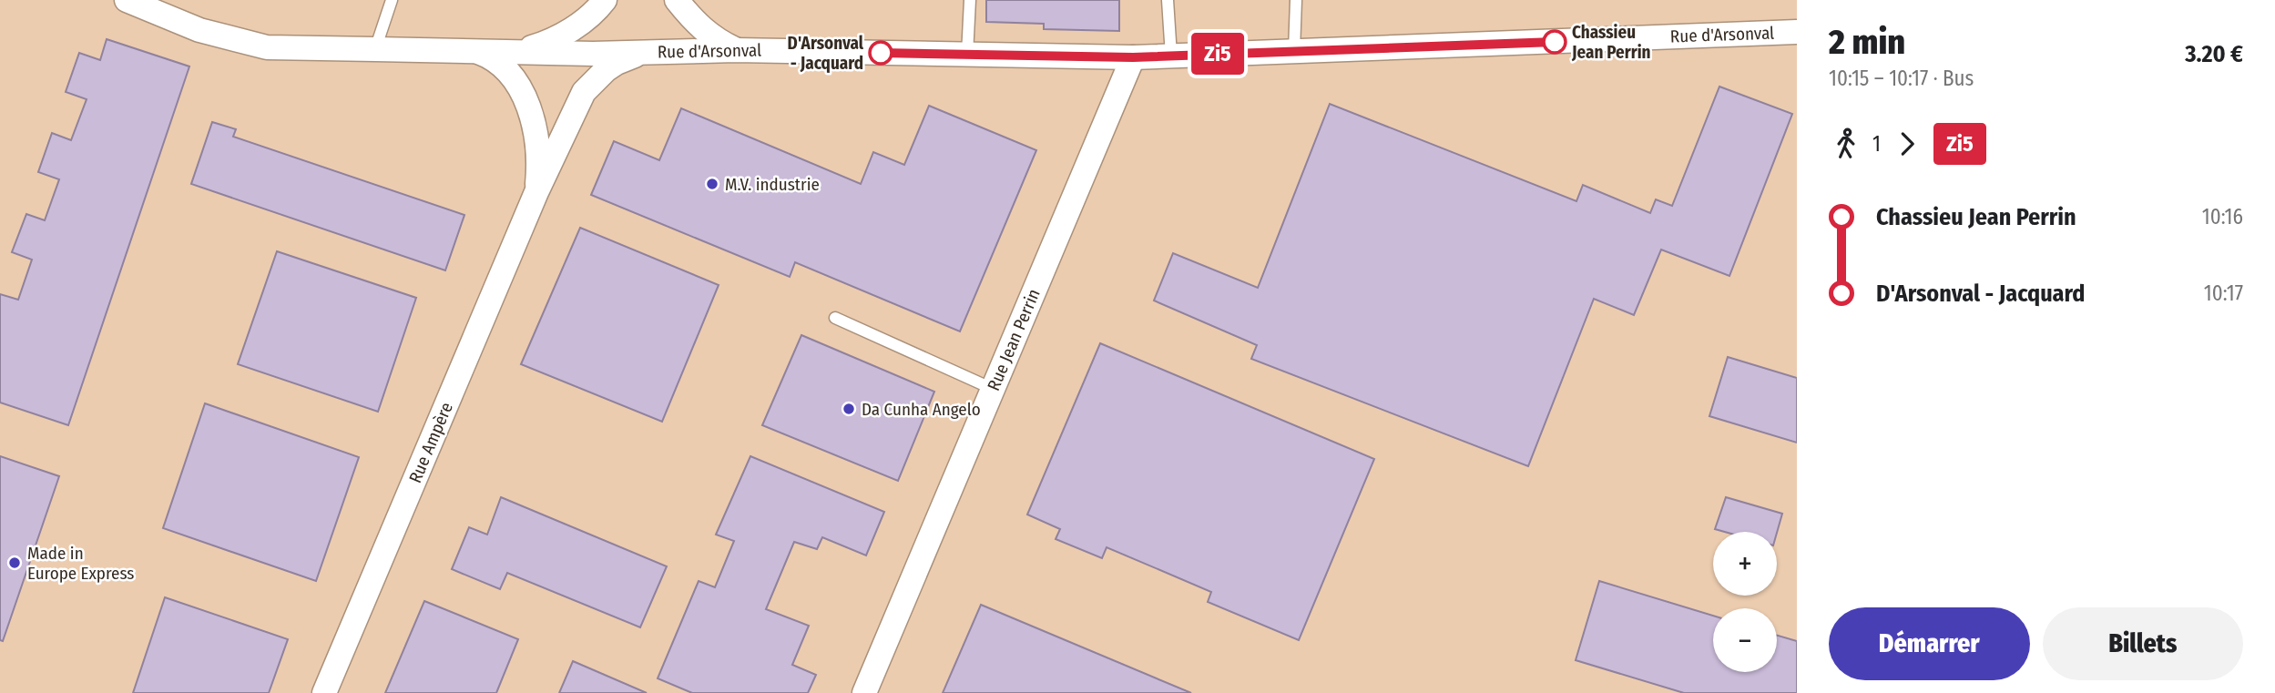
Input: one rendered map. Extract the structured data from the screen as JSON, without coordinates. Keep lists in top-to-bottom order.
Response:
{
  "streets": {
    "street": ["Rue d'Arsonval", "Rue Jean Perrin", "Rue Ampère"]
  },
  "crossings": [
    ["Rue d'Arsonval", "Rue Jean Perrin"],
    ["Rue d'Arsonval", "Rue Ampère"]
  ],
  "places": [
    "Chassieu Jean Perrin",
    "D'Arsonval - Jacquard",
    "M.V. industrie",
    "Da Cunha Angelo",
    "Made in Europe Express"
  ],
  "lines": ["bus line Zi5"],
  "page": {
    "on_map": "Zi5",
    "heading": ["2 min", "10:15 – 10:17 · Bus", "3.20 €"],
    "legs": ["1", "Zi5"],
    "list": [
      {
        "name": "Chassieu Jean Perrin",
        "value": "10:16"
      },
      {
        "name": "D'Arsonval - Jacquard",
        "value": "10:17"
      }
    ],
    "map_buttons": ["+", "−"],
    "buttons": ["Démarrer", "Billets"]
  }
}
